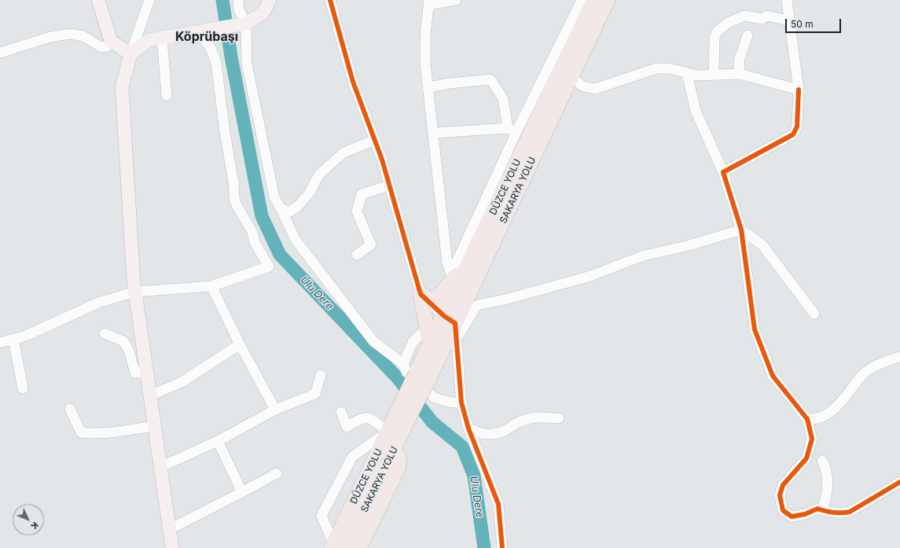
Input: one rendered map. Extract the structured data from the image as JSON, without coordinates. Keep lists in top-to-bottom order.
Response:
{
  "streets": {
    "highway": ["DÜZCE YOLU", "SAKARYA YOLU"]
  },
  "crossings": [
    ["DÜZCE YOLU", "SAKARYA YOLU"]
  ],
  "districts": ["Köprübaşı"],
  "water": ["Ulu Dere"],
  "scale_bar": "50 m",
  "north": "bottom right"
}
